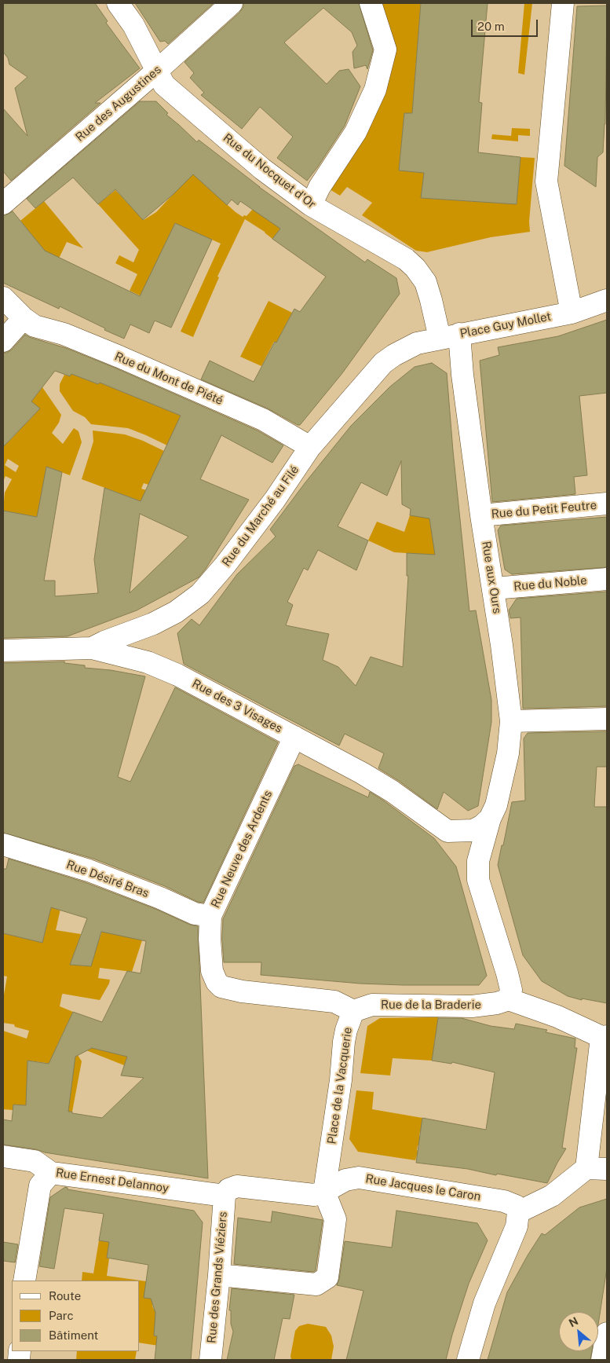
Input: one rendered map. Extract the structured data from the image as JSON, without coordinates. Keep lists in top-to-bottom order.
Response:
{
  "streets": {
    "street": [
      "Rue des Augustines",
      "Rue du Nocquet d'Or",
      "Place Guy Mollet",
      "Rue du Mont de Piété",
      "Rue du Petit Feutre",
      "Rue du Marché au Filé",
      "Rue aux Ours",
      "Rue du Noble",
      "Rue des 3 Visages",
      "Rue Neuve des Ardents",
      "Rue Désiré Bras",
      "Rue de la Braderie",
      "Place de la Vacquerie",
      "Rue Ernest Delannoy",
      "Rue Jacques le Caron",
      "Rue des Grands Viéziers"
    ]
  },
  "crossings": [
    ["Rue des Augustines", "Rue du Nocquet d'Or"],
    ["Rue du Nocquet d'Or", "Place Guy Mollet"],
    ["Rue du Nocquet d'Or", "Rue aux Ours"],
    ["Place Guy Mollet", "Rue du Marché au Filé"],
    ["Place Guy Mollet", "Rue aux Ours"],
    ["Rue du Mont de Piété", "Rue du Marché au Filé"],
    ["Rue du Petit Feutre", "Rue aux Ours"],
    ["Rue du Marché au Filé", "Rue des 3 Visages"],
    ["Rue aux Ours", "Rue du Noble"],
    ["Rue aux Ours", "Rue des 3 Visages"],
    ["Rue aux Ours", "Rue de la Braderie"],
    ["Rue des 3 Visages", "Rue Neuve des Ardents"],
    ["Rue Neuve des Ardents", "Rue Désiré Bras"],
    ["Rue Neuve des Ardents", "Place de la Vacquerie"],
    ["Rue de la Braderie", "Place de la Vacquerie"],
    ["Place de la Vacquerie", "Rue Jacques le Caron"],
    ["Rue Ernest Delannoy", "Rue des Grands Viéziers"]
  ],
  "legend": ["Route", "Parc", "Bâtiment"],
  "scale_bar": "20 m",
  "north": "top left"
}
